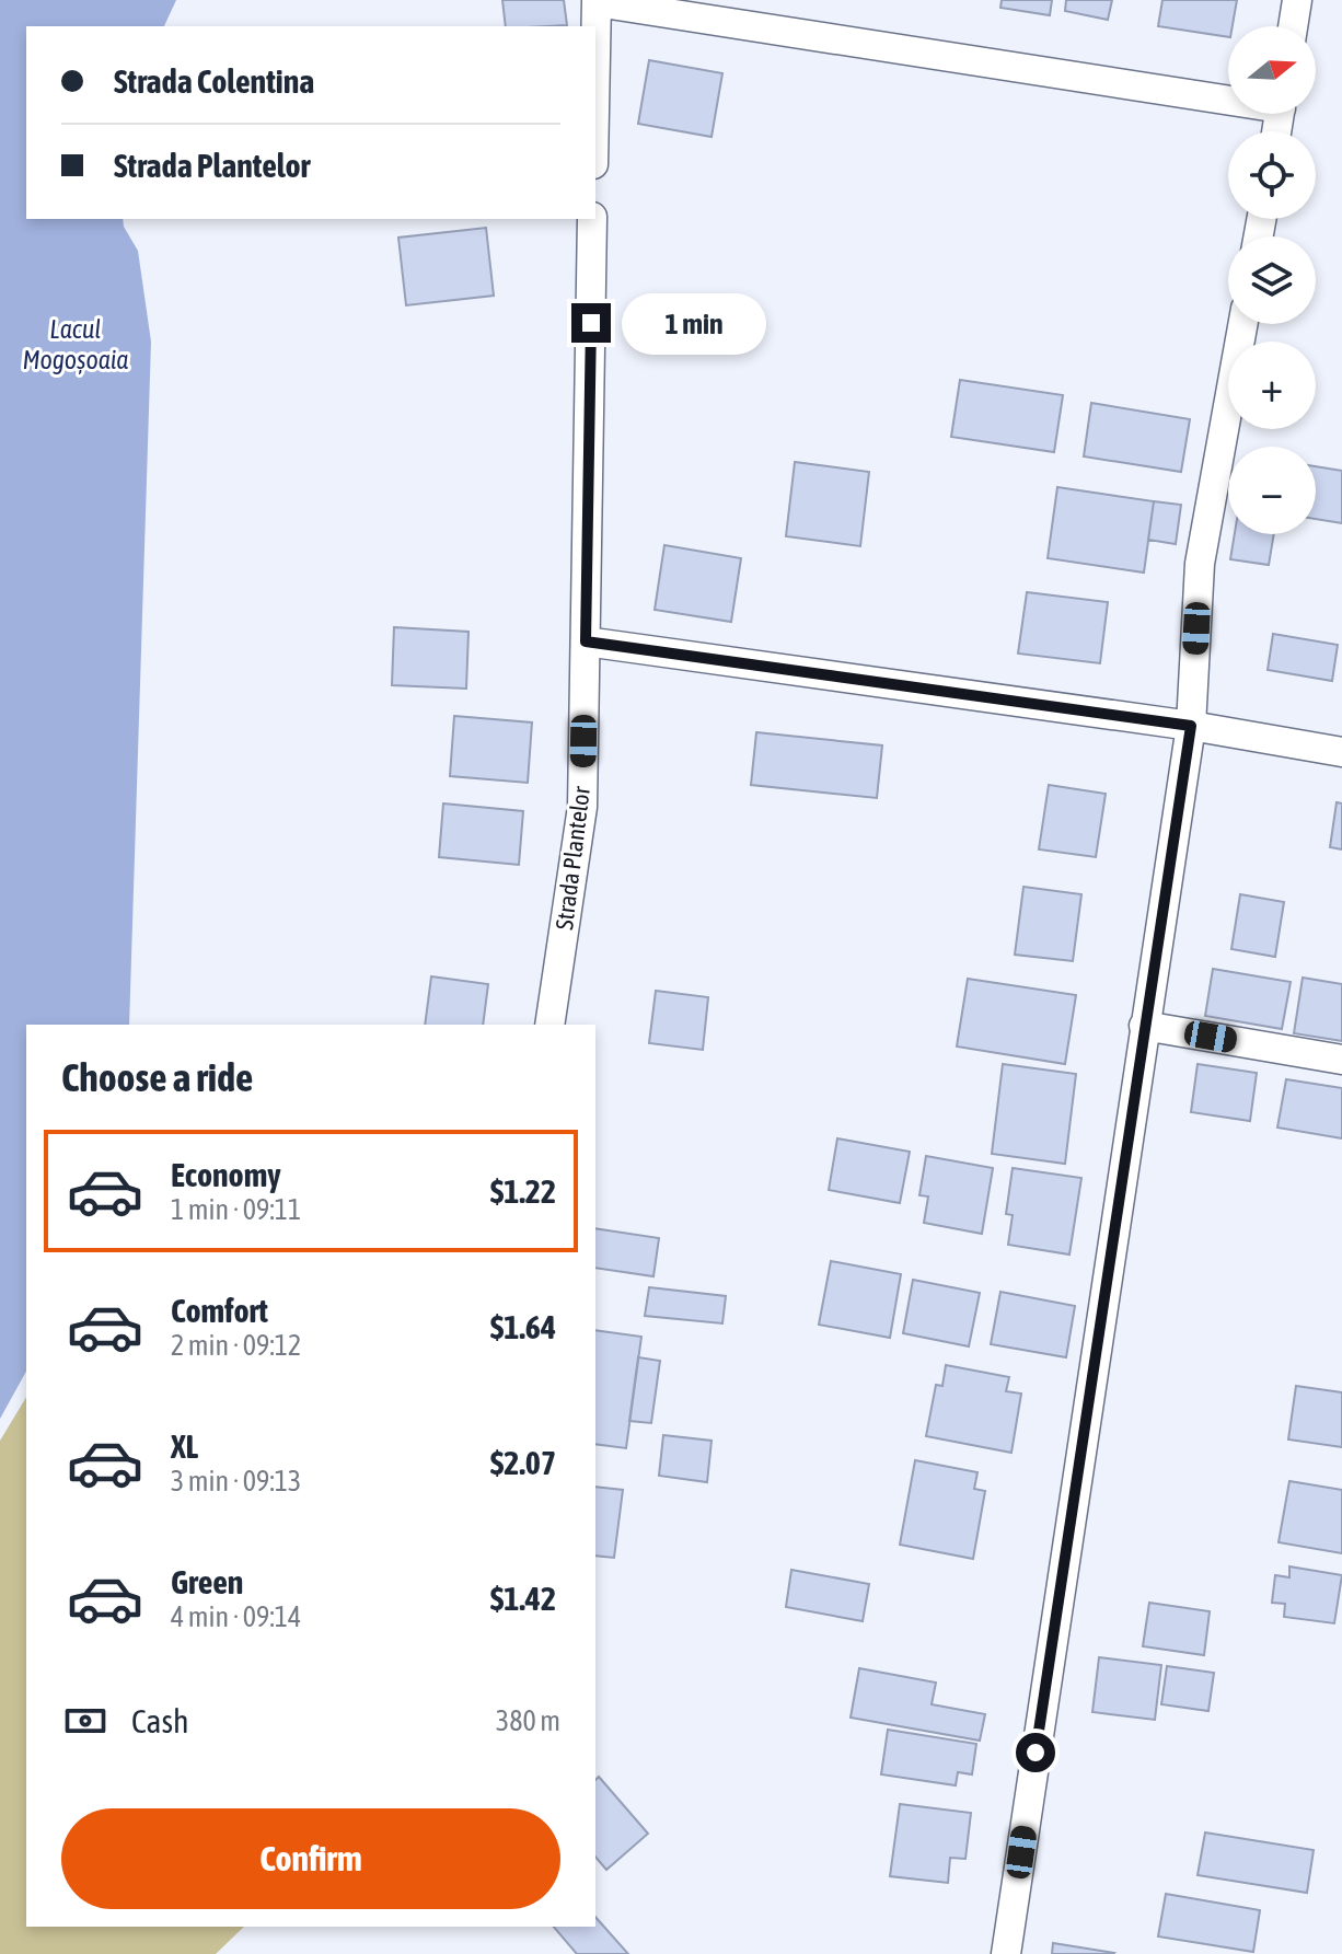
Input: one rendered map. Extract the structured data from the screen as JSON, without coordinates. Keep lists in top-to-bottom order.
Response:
{
  "streets": {
    "street": ["Strada Plantelor"]
  },
  "water": ["Lacul Mogoșoaia"],
  "north": "right",
  "page": {
    "map_buttons": ["+", "−"],
    "banner": ["Strada Colentina", "Strada Plantelor"],
    "bubble": "1 min",
    "heading": "Choose a ride",
    "list": [
      {
        "name": "Economy",
        "note": "1 min · 09:11",
        "value": "$1.22"
      },
      {
        "name": "Comfort",
        "note": "2 min · 09:12",
        "value": "$1.64"
      },
      {
        "name": "XL",
        "note": "3 min · 09:13",
        "value": "$2.07"
      },
      {
        "name": "Green",
        "note": "4 min · 09:14",
        "value": "$1.42"
      }
    ],
    "pay": ["Cash", "380 m"],
    "buttons": "Confirm"
  }
}
